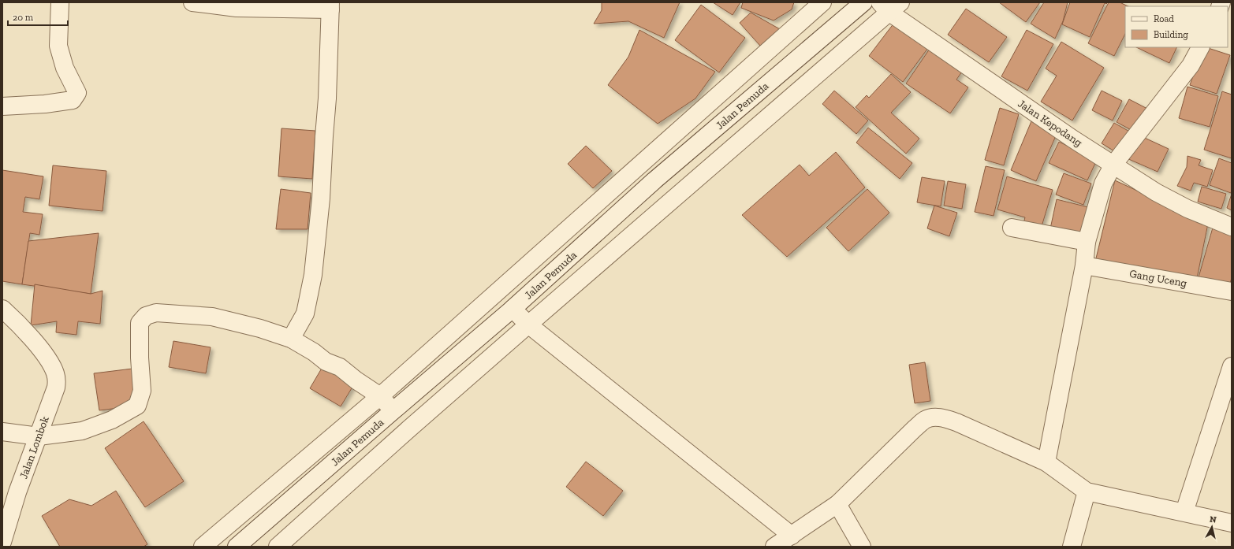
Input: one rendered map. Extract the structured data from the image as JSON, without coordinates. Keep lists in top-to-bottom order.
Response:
{
  "streets": {
    "street": [
      "Jalan Pemuda",
      "Jalan Kepodang",
      "Gang Uceng",
      "Jalan Lombok"
    ]
  },
  "legend": ["Road", "Building"],
  "scale_bar": "20 m",
  "north": "top"
}
